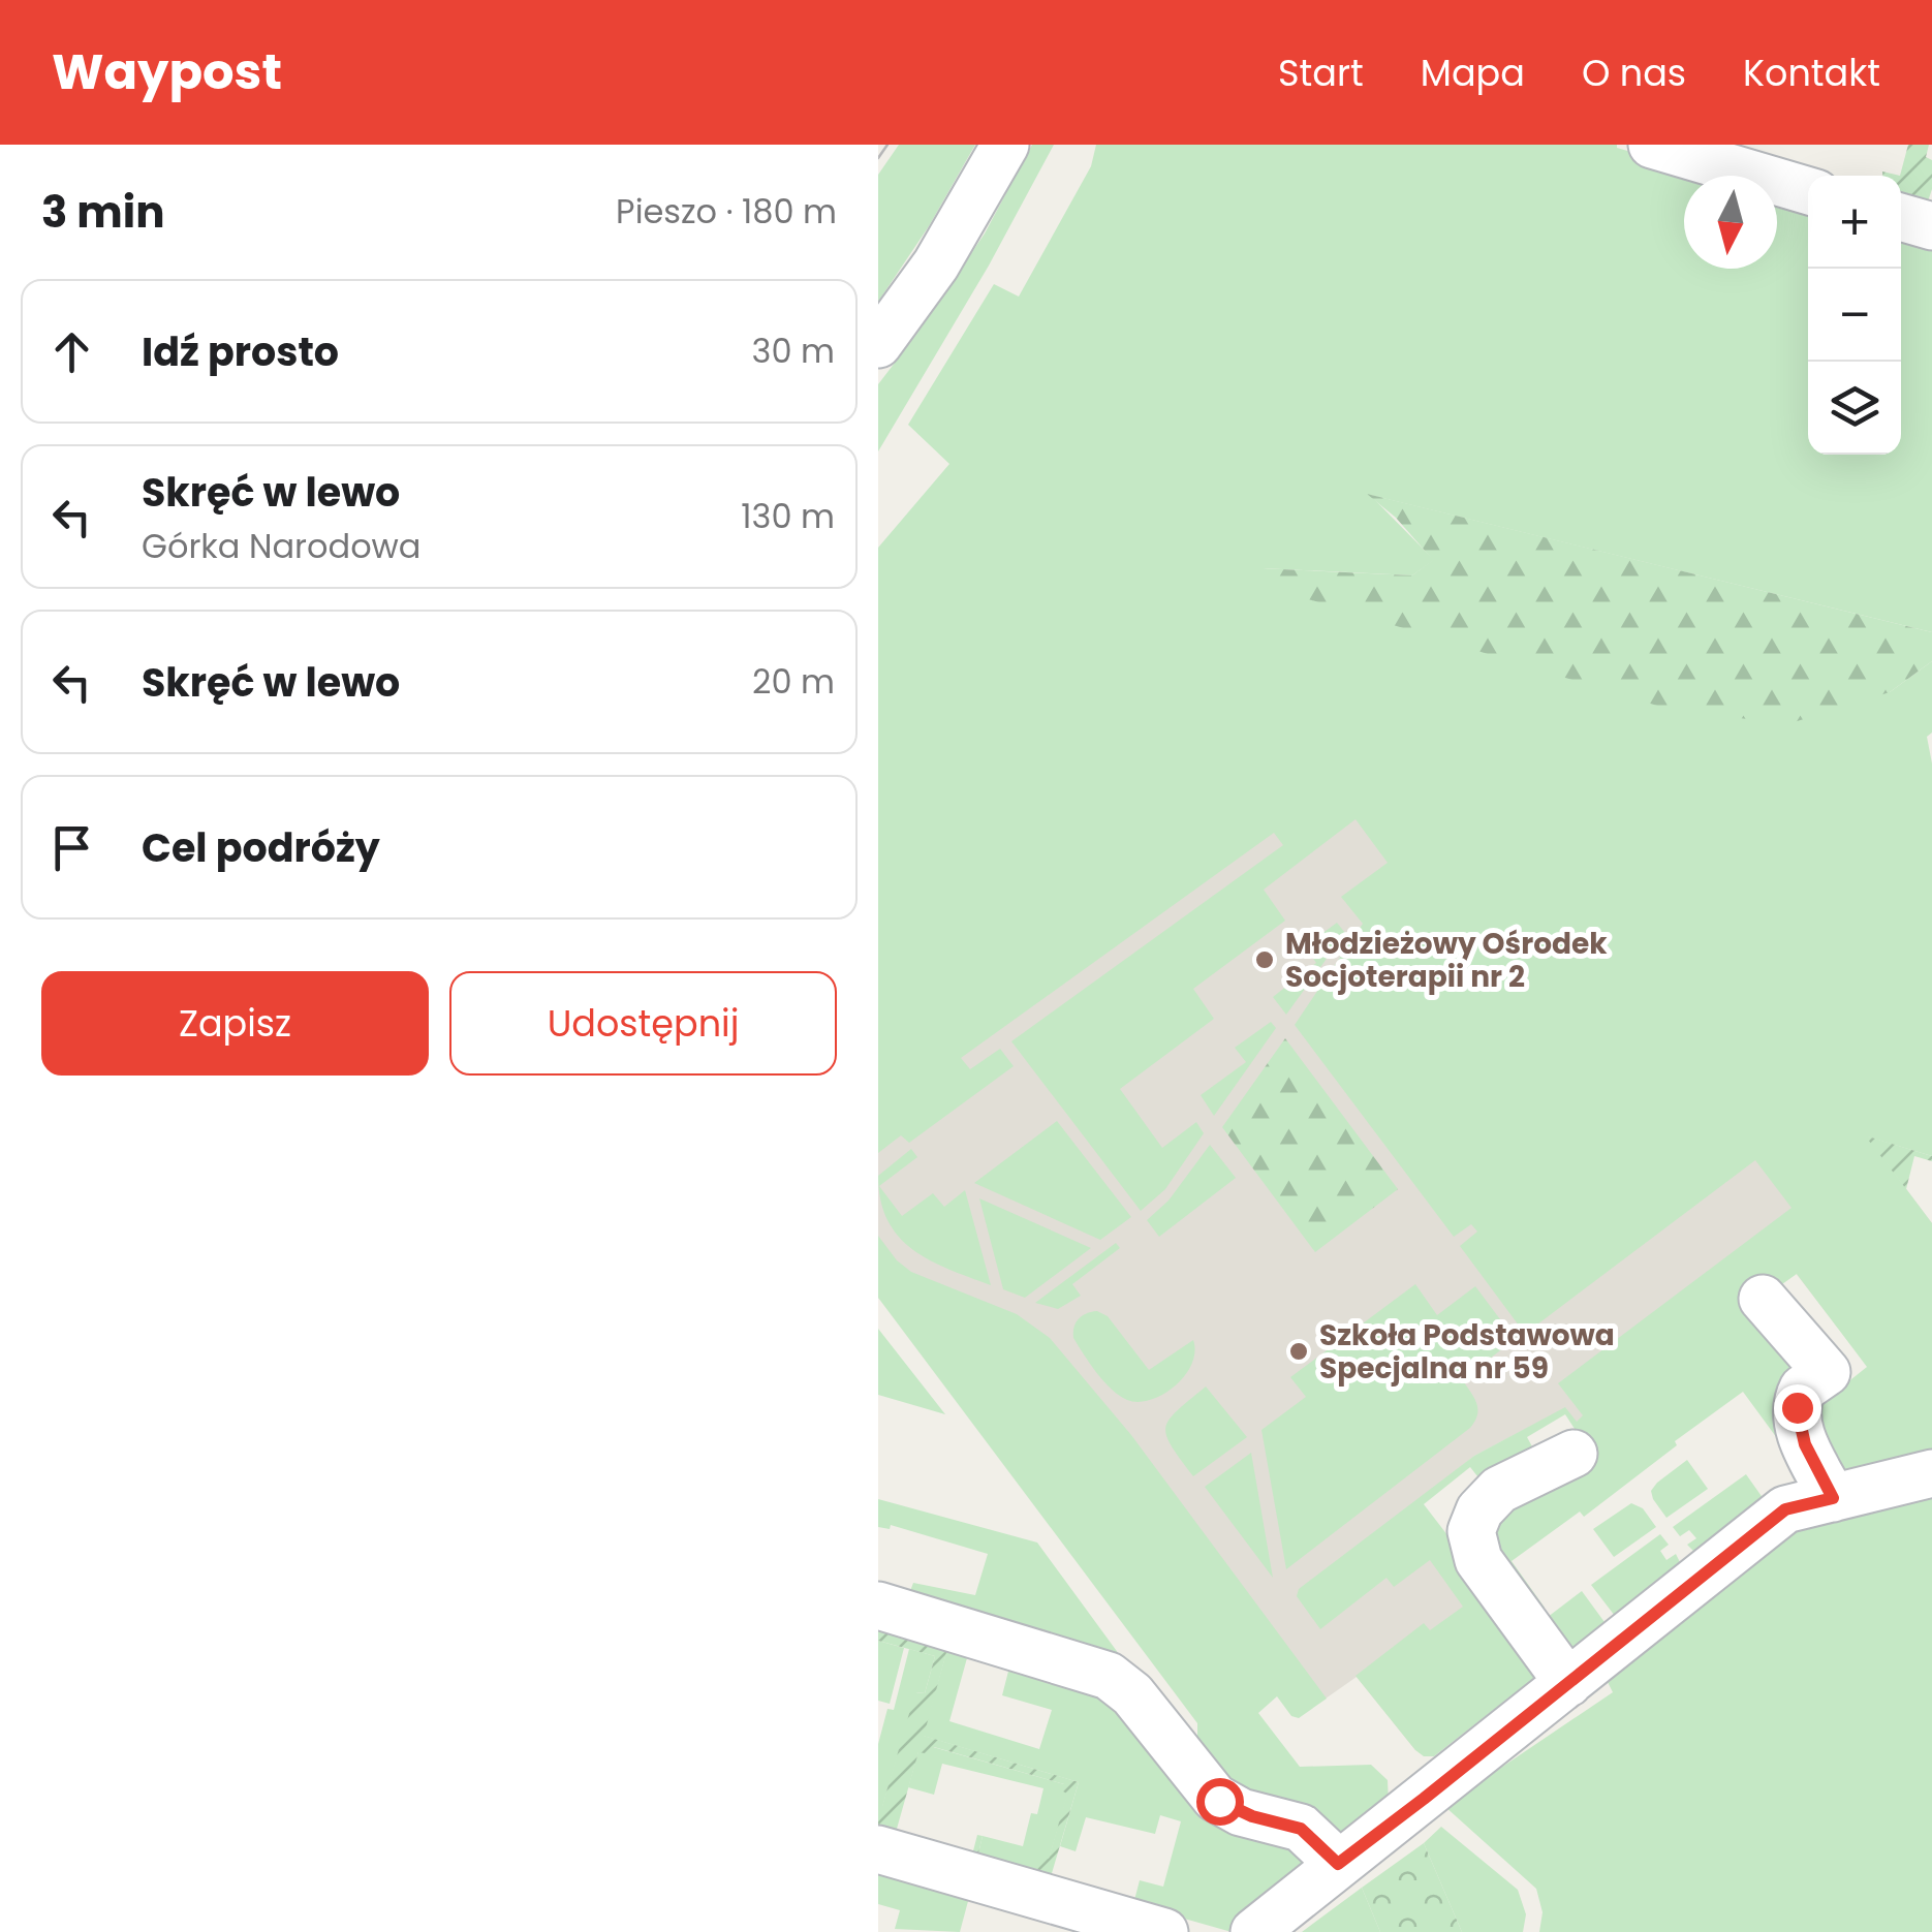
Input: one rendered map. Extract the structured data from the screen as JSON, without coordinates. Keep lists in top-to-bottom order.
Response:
{
  "places": ["Młodzieżowy Ośrodek Socjoterapii nr 2", "Szkoła Podstawowa Specjalna nr 59"],
  "north": "bottom",
  "page": {
    "header": "Waypost",
    "nav": [
      "Start",
      "Mapa",
      "O nas",
      "Kontakt"
    ],
    "heading": ["3 min", "Pieszo · 180 m"],
    "map_buttons": ["+", "−"],
    "list": [
      ["Idź prosto", "30 m"],
      ["Skręć w lewo", "Górka Narodowa", "130 m"],
      ["Skręć w lewo", "20 m"],
      "Cel podróży"
    ],
    "buttons": ["Zapisz", "Udostępnij"]
  }
}
